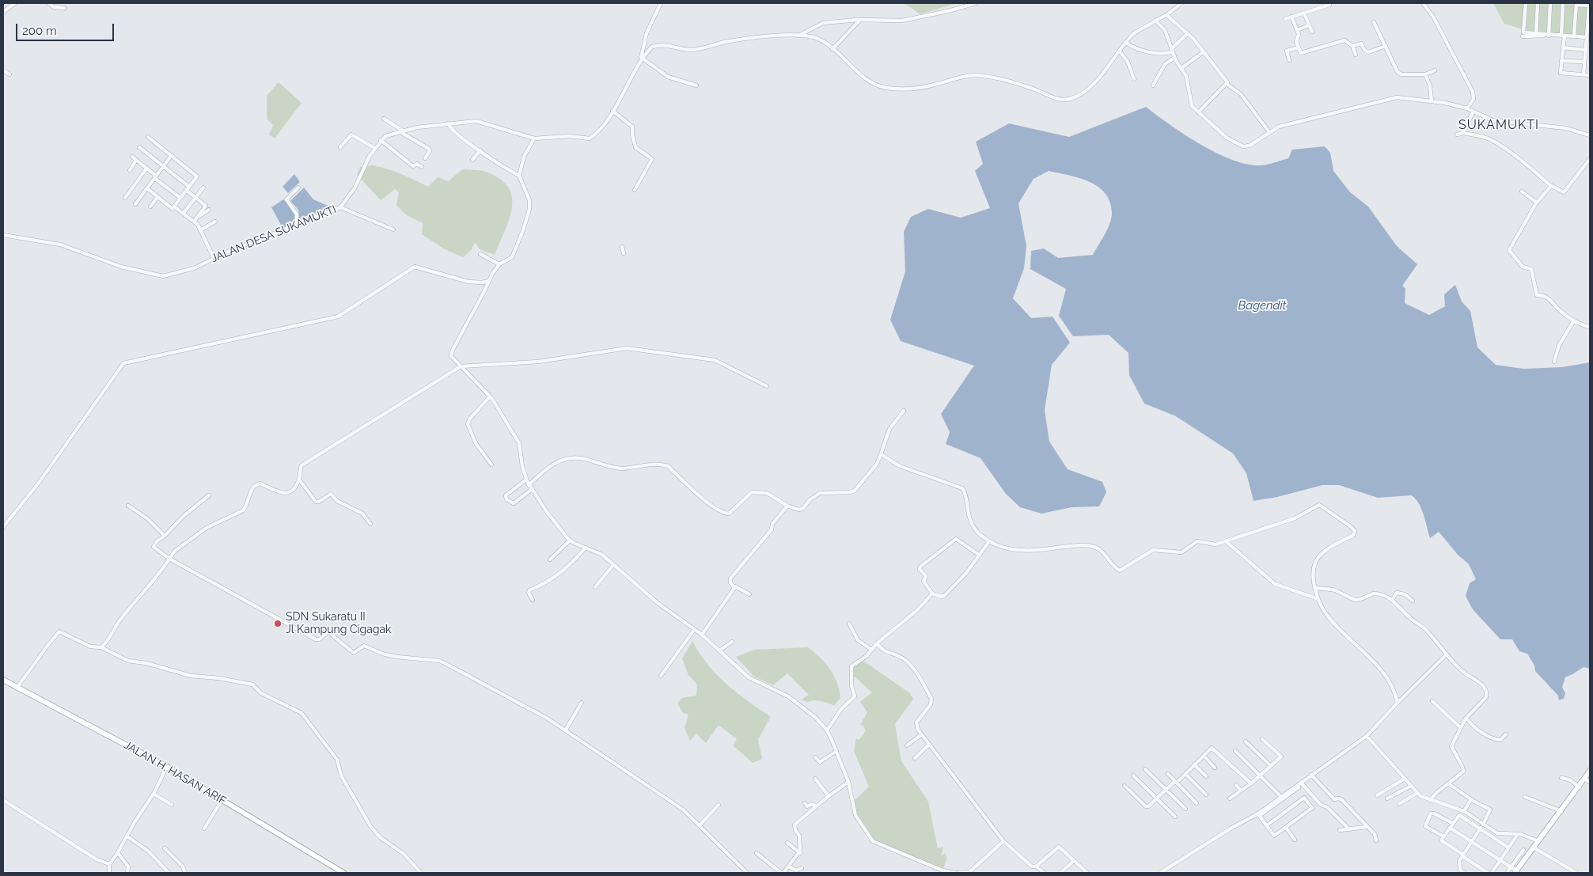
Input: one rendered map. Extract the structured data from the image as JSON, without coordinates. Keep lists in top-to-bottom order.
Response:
{
  "streets": {
    "main road": ["JALAN H. HASAN ARIF"],
    "street": ["JALAN DESA SUKAMUKTI"]
  },
  "districts": ["SUKAMUKTI"],
  "water": ["Bagendit"],
  "places": ["SDN Sukaratu II Jl Kampung Cigagak"],
  "scale_bar": "200 m"
}
